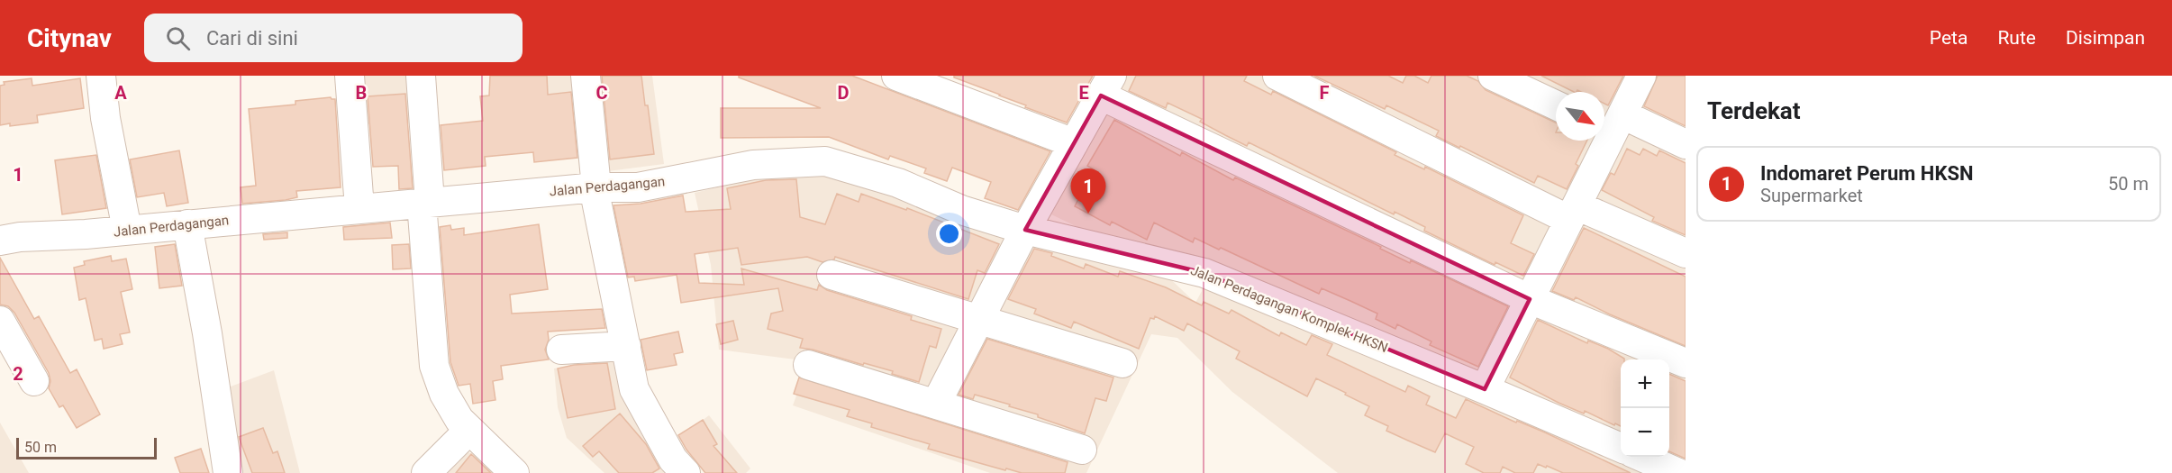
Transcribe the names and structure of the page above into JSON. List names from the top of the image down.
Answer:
{
  "streets": {
    "street": ["Jalan Perdagangan", "Jalan Perdagangan Komplek HKSN"]
  },
  "crossings": [
    ["Jalan Perdagangan", "Jalan Perdagangan Komplek HKSN"]
  ],
  "scale_bar": "50 m",
  "north": "bottom right",
  "page": {
    "header": "Citynav",
    "search": "Cari di sini",
    "nav": ["Peta", "Rute", "Disimpan"],
    "heading": "Terdekat",
    "list": [
      {
        "mark": "1",
        "name": "Indomaret Perum HKSN",
        "note": "Supermarket",
        "value": "50 m"
      }
    ],
    "pins": "1",
    "map_buttons": ["+", "−"],
    "scale": "50 m"
  },
  "grid": {
    "columns": [
      "A",
      "B",
      "C",
      "D",
      "E",
      "F"
    ],
    "rows": ["1", "2"]
  }
}
